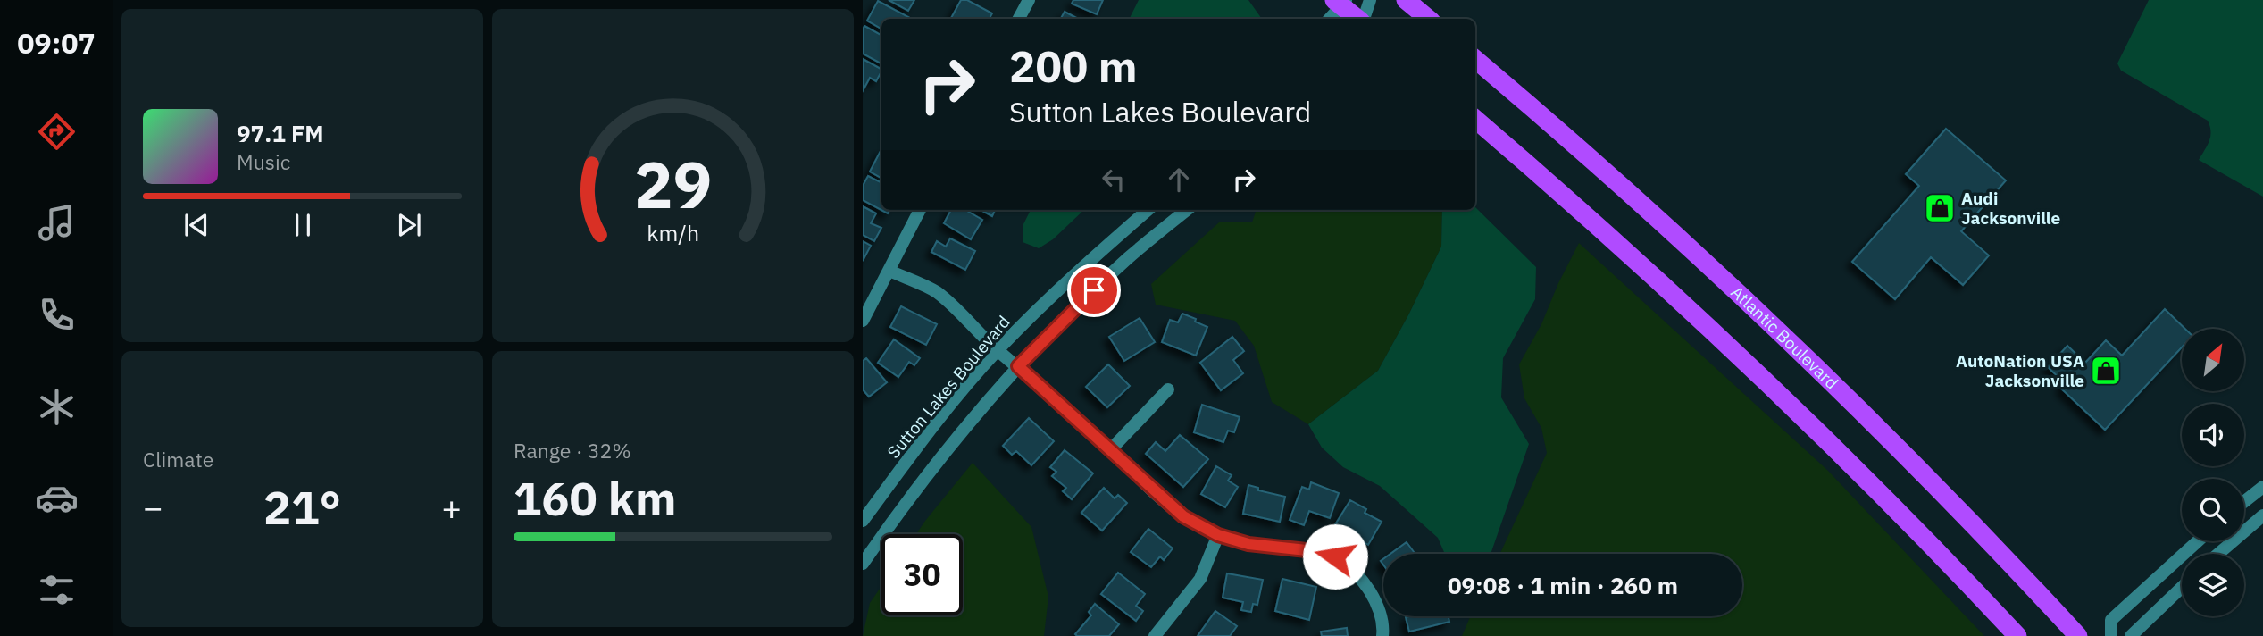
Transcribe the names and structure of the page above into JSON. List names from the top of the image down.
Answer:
{
  "streets": {
    "highway": ["Atlantic Boulevard"],
    "street": ["Sutton Lakes Boulevard"]
  },
  "places": {
    "shop": ["Audi Jacksonville", "AutoNation USA Jacksonville"]
  },
  "north": "top right",
  "page": {
    "tabs": "09:07",
    "turn": ["200 m", "Sutton Lakes Boulevard"],
    "song": ["97.1 FM", "Music"],
    "tile": [
      "Climate",
      ["Range · 32%", "160 km"]
    ],
    "heat": ["−", "21°", "+"],
    "limit": "30",
    "trip": "09:08 · 1 min · 260 m",
    "gauge": ["29", "km/h"]
  }
}
